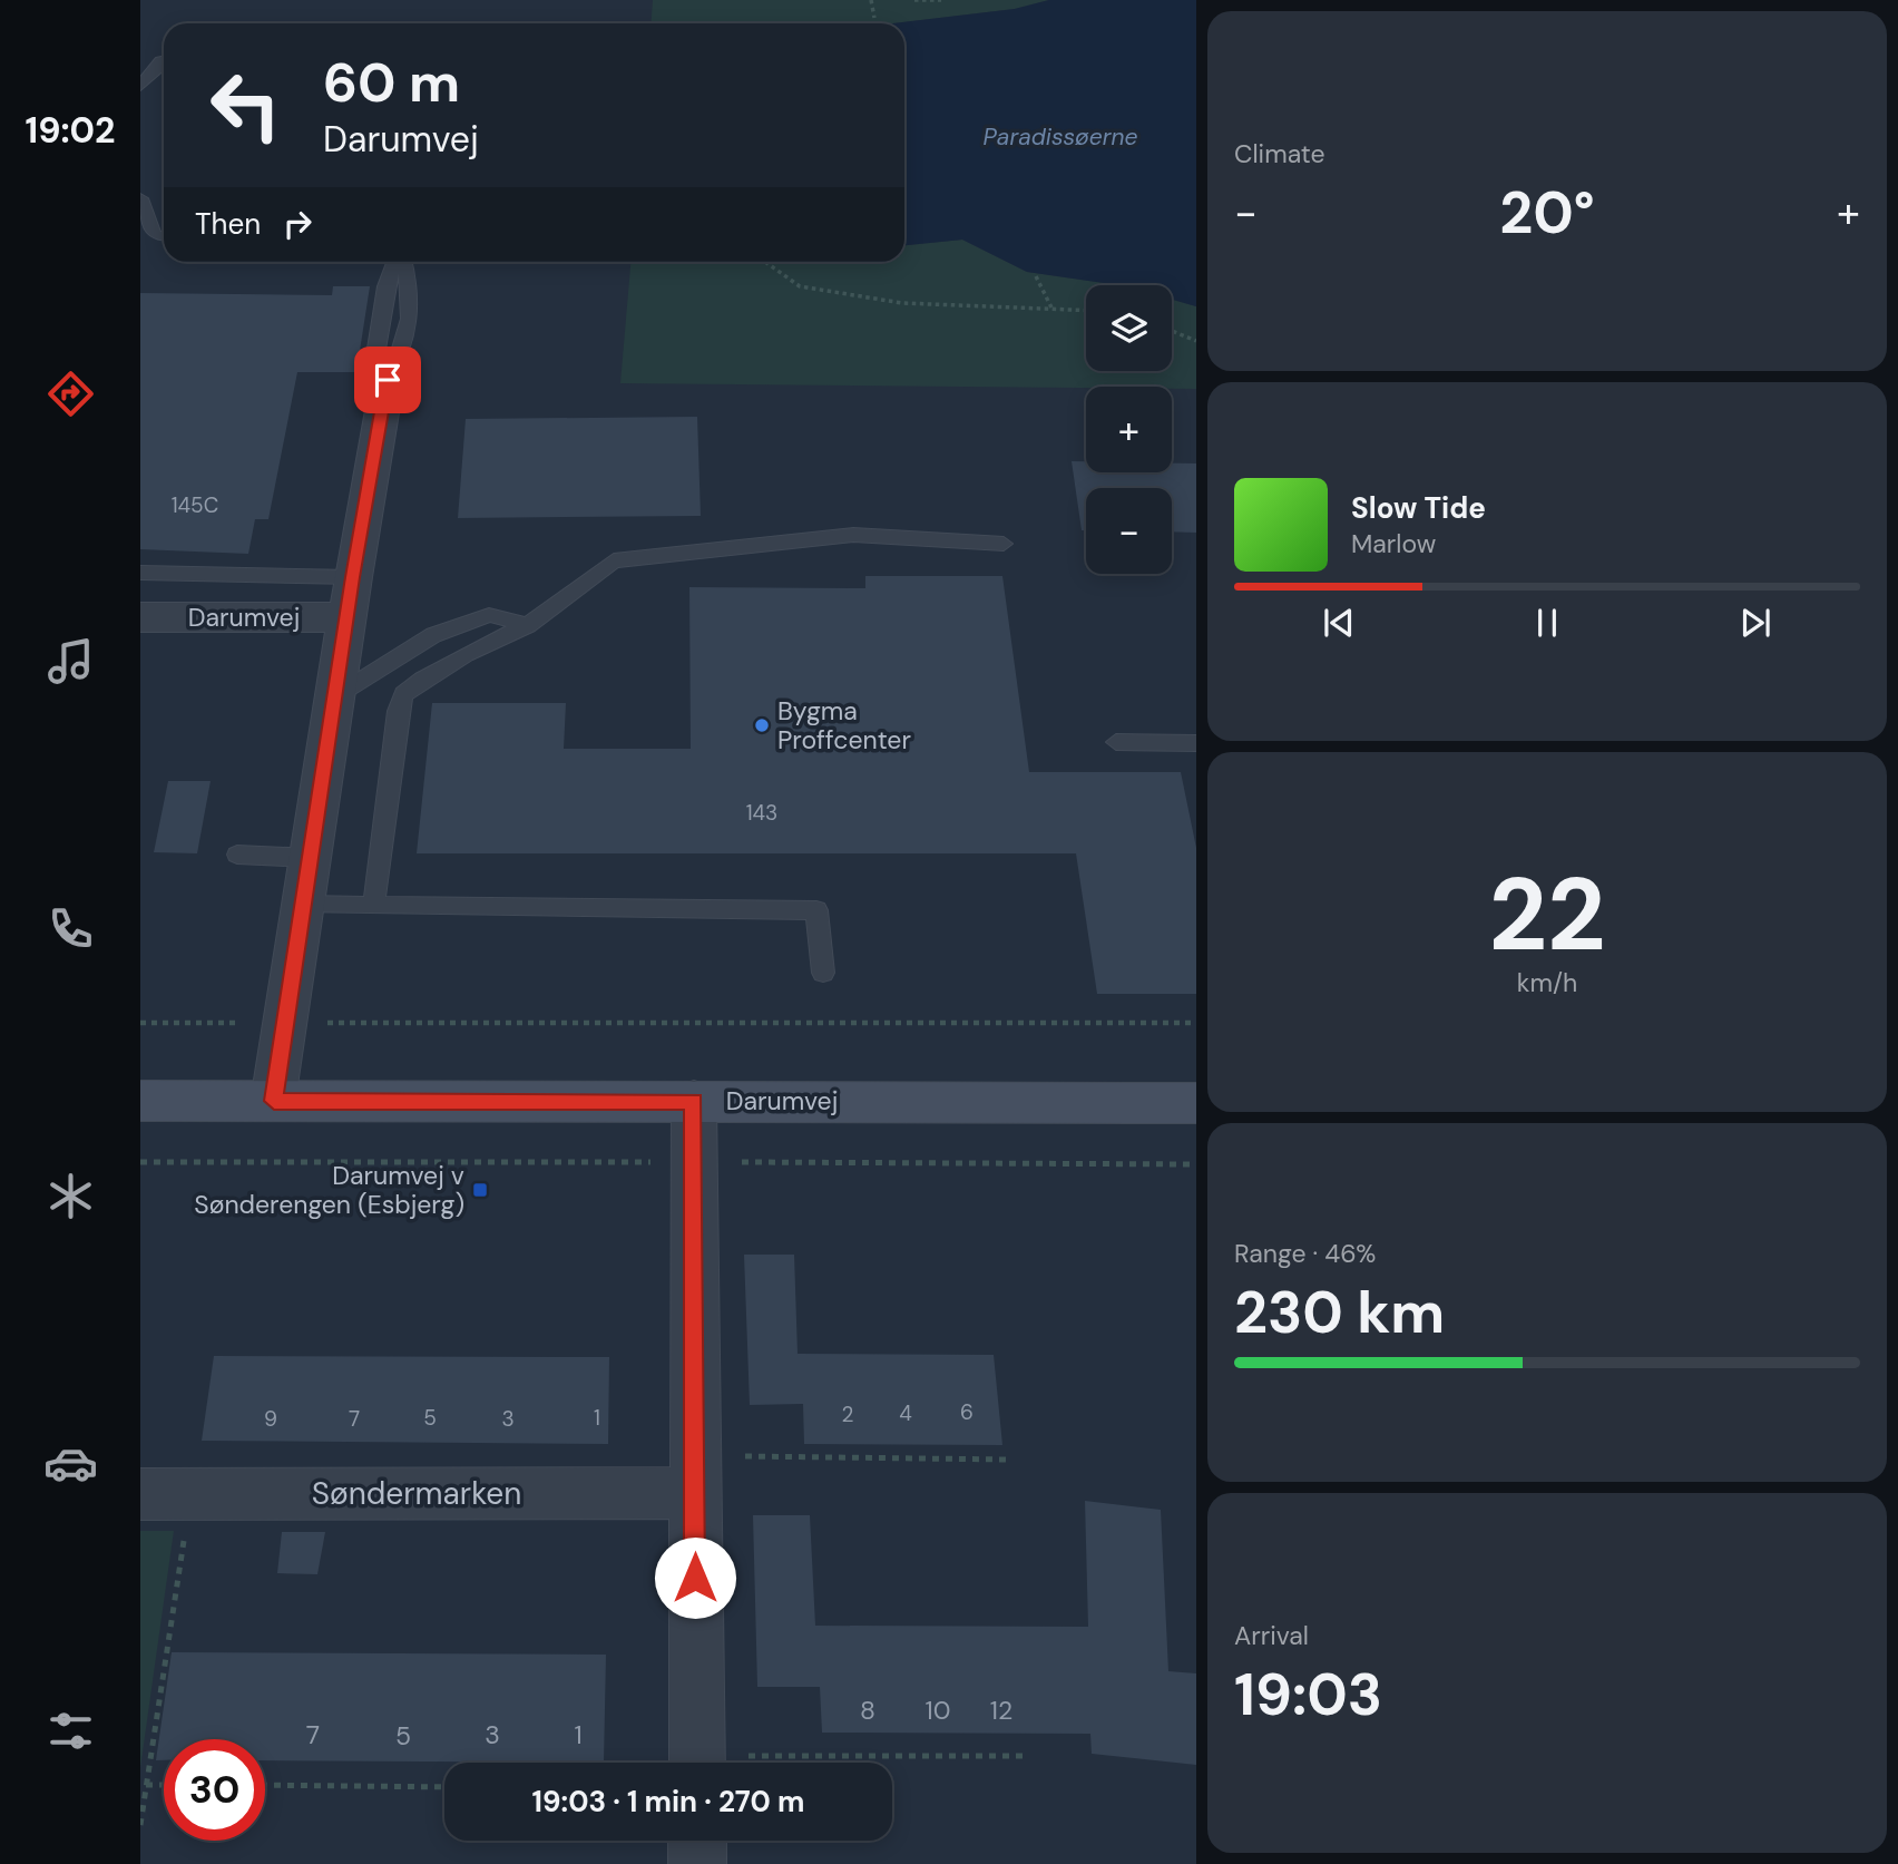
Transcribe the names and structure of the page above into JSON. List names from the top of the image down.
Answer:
{
  "streets": {
    "street": ["Darumvej", "Søndermarken"]
  },
  "water": ["Paradissøerne"],
  "places": {
    "other": ["Bygma Proffcenter"],
    "transit": ["Darumvej v Sønderengen (Esbjerg)"]
  },
  "house_numbers": [
    "145C",
    "143",
    "6",
    "4",
    "2",
    "5",
    "1",
    "9",
    "7",
    "3",
    "8",
    "10",
    "12",
    "7",
    "3",
    "1",
    "5"
  ],
  "page": {
    "tabs": "19:02",
    "tile": [
      "Climate",
      ["22", "km/h"],
      ["Range · 46%", "230 km"],
      ["Arrival", "19:03"]
    ],
    "turn": ["60 m", "Darumvej"],
    "heat": ["−", "20°", "+"],
    "then": "Then",
    "map_buttons": ["+", "−"],
    "song": ["Slow Tide", "Marlow"],
    "limit": "30",
    "trip": "19:03 · 1 min · 270 m"
  }
}
